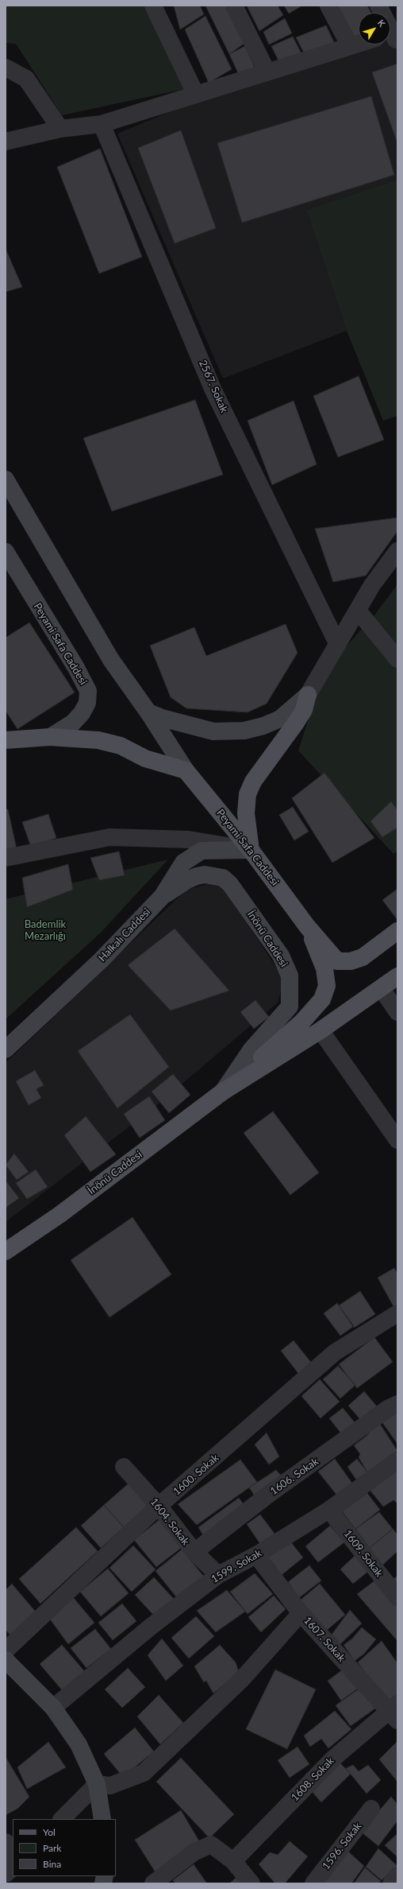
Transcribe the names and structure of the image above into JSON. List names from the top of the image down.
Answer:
{
  "streets": {
    "main road": ["Peyami Safa Caddesi", "Halkalı Caddesi", "İnönü Caddesi"],
    "street": [
      "2567. Sokak",
      "1600. Sokak",
      "1606. Sokak",
      "1604. Sokak",
      "1609. Sokak",
      "1599. Sokak",
      "1607. Sokak",
      "1608. Sokak",
      "1596. Sokak"
    ]
  },
  "crossings": [
    ["Peyami Safa Caddesi", "Halkalı Caddesi"],
    ["Halkalı Caddesi", "İnönü Caddesi"],
    ["1600. Sokak", "1604. Sokak"],
    ["1606. Sokak", "1604. Sokak"],
    ["1604. Sokak", "1599. Sokak"],
    ["1609. Sokak", "1599. Sokak"],
    ["1599. Sokak", "1607. Sokak"],
    ["1607. Sokak", "1608. Sokak"]
  ],
  "parks": ["Bademlik Mezarlığı"],
  "legend": ["Yol", "Park", "Bina"],
  "north": "top right"
}
